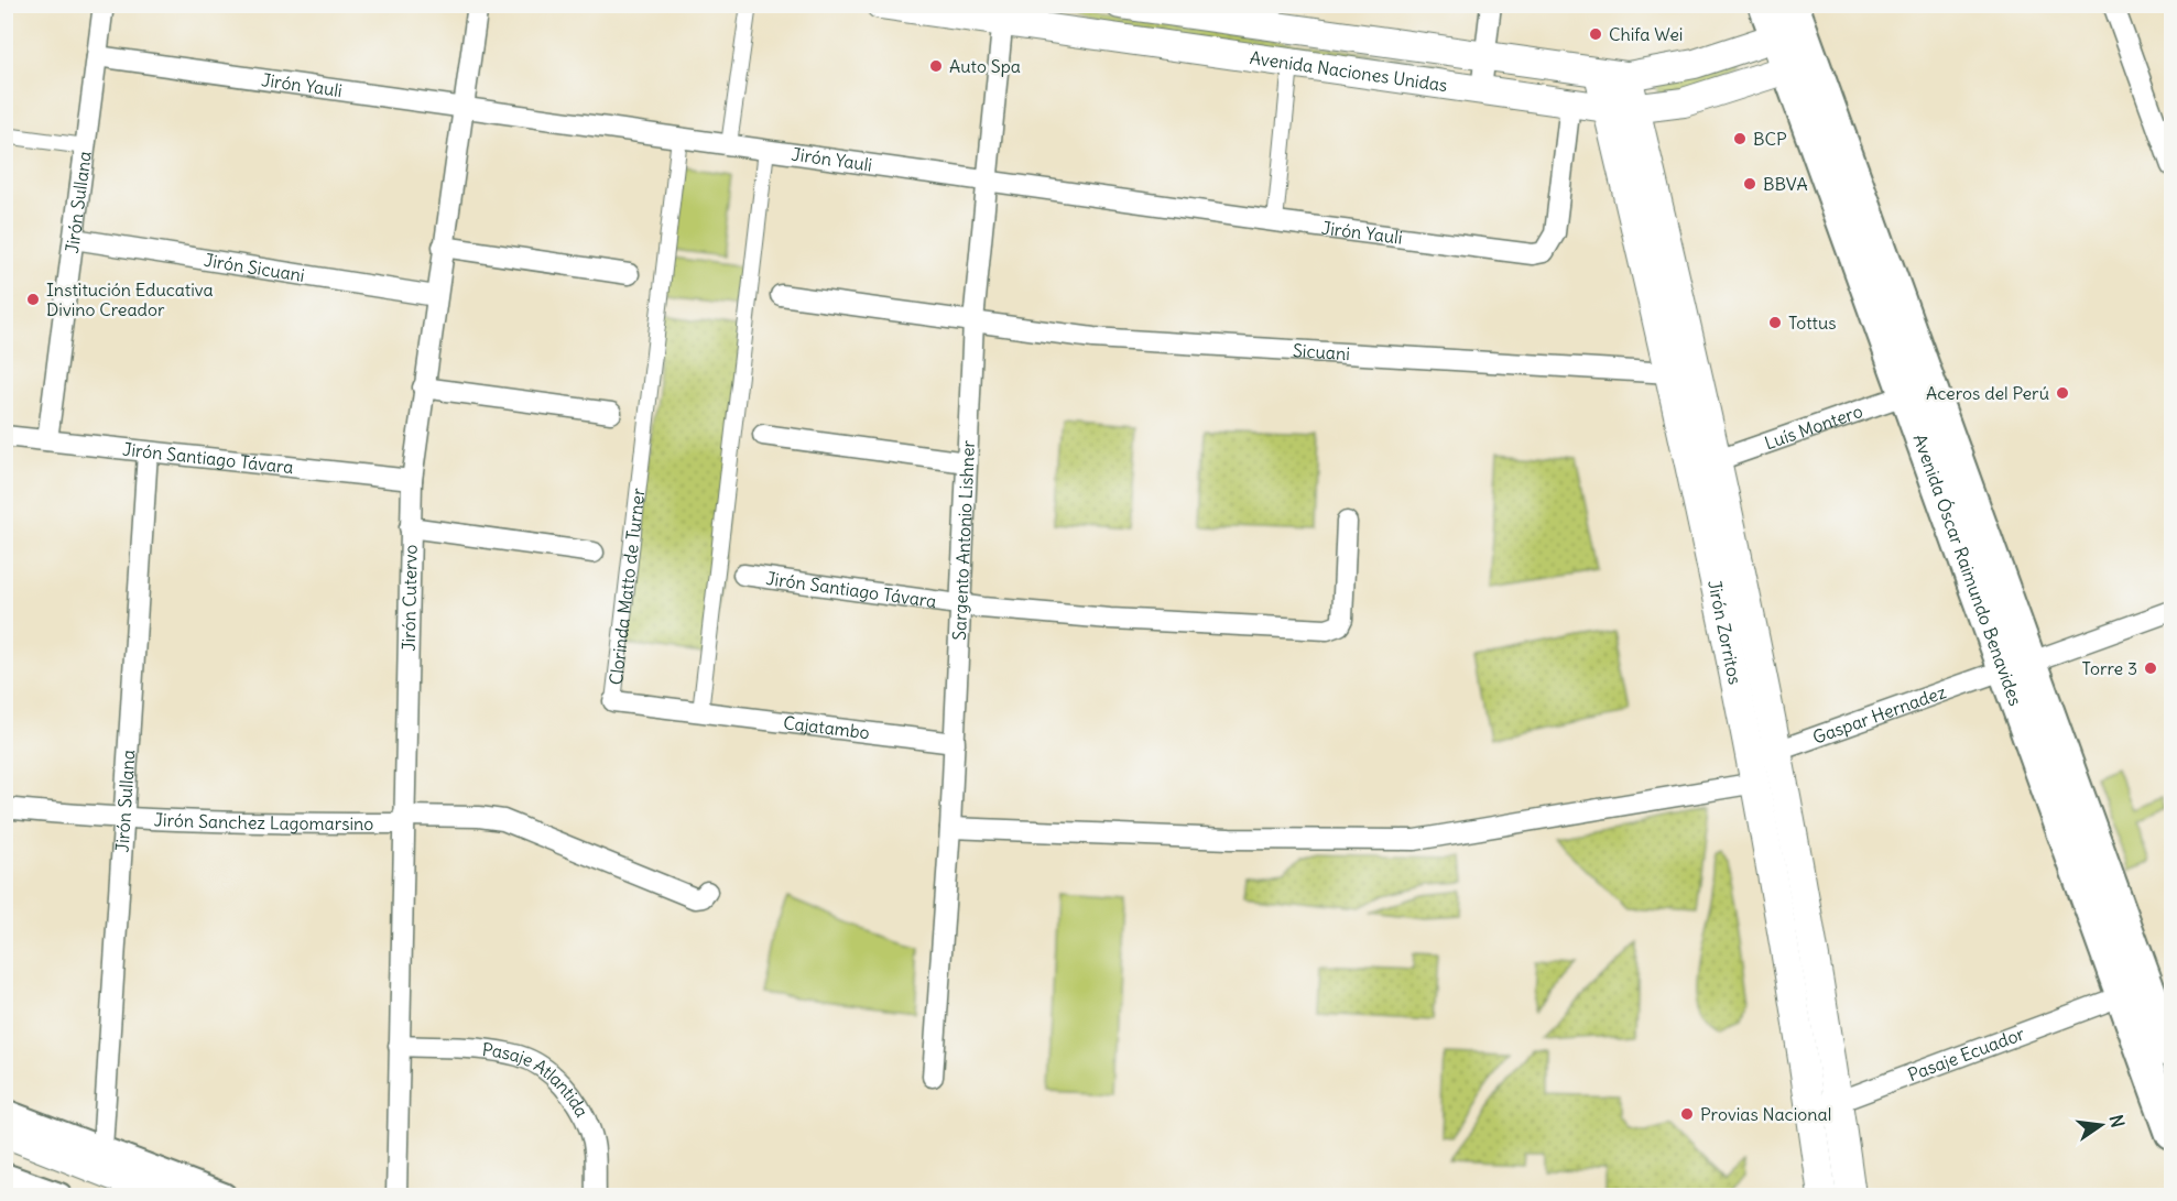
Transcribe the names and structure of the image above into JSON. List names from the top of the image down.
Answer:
{
  "streets": {
    "main road": ["Avenida Naciones Unidas", "Avenida Óscar Raimundo Benavides", "Jirón Zorritos"],
    "street": [
      "Jirón Yauli",
      "Jirón Sullana",
      "Jirón Sicuani",
      "Sicuani",
      "Luís Montero",
      "Jirón Santiago Távara",
      "Sargento Antonio Lishner",
      "Clorinda Matto de Turner",
      "Jirón Cutervo",
      "Gaspar Hernadez",
      "Cajatambo",
      "Jirón Sanchez Lagomarsino",
      "Pasaje Ecuador",
      "Pasaje Atlantida"
    ]
  },
  "crossings": [
    ["Avenida Naciones Unidas", "Jirón Yauli"],
    ["Avenida Naciones Unidas", "Sargento Antonio Lishner"],
    ["Avenida Naciones Unidas", "Avenida Óscar Raimundo Benavides"],
    ["Avenida Naciones Unidas", "Jirón Zorritos"],
    ["Jirón Yauli", "Jirón Sullana"],
    ["Jirón Yauli", "Sargento Antonio Lishner"],
    ["Jirón Yauli", "Clorinda Matto de Turner"],
    ["Jirón Yauli", "Jirón Cutervo"],
    ["Jirón Sullana", "Jirón Sicuani"],
    ["Jirón Sullana", "Jirón Santiago Távara"],
    ["Jirón Sullana", "Jirón Sanchez Lagomarsino"],
    ["Jirón Sicuani", "Jirón Cutervo"],
    ["Sicuani", "Sargento Antonio Lishner"],
    ["Sicuani", "Jirón Zorritos"],
    ["Luís Montero", "Avenida Óscar Raimundo Benavides"],
    ["Luís Montero", "Jirón Zorritos"],
    ["Jirón Santiago Távara", "Sargento Antonio Lishner"],
    ["Jirón Santiago Távara", "Jirón Cutervo"],
    ["Sargento Antonio Lishner", "Gaspar Hernadez"],
    ["Sargento Antonio Lishner", "Cajatambo"],
    ["Avenida Óscar Raimundo Benavides", "Gaspar Hernadez"],
    ["Avenida Óscar Raimundo Benavides", "Pasaje Ecuador"],
    ["Clorinda Matto de Turner", "Cajatambo"],
    ["Jirón Cutervo", "Jirón Sanchez Lagomarsino"],
    ["Jirón Cutervo", "Pasaje Atlantida"],
    ["Jirón Zorritos", "Gaspar Hernadez"],
    ["Jirón Zorritos", "Pasaje Ecuador"]
  ],
  "places": [
    "Chifa Wei",
    "Auto Spa",
    "BCP",
    "BBVA",
    "Institución Educativa Divino Creador",
    "Tottus",
    "Aceros del Perú",
    "Torre 3",
    "Provias Nacional"
  ],
  "north": "right"
}
